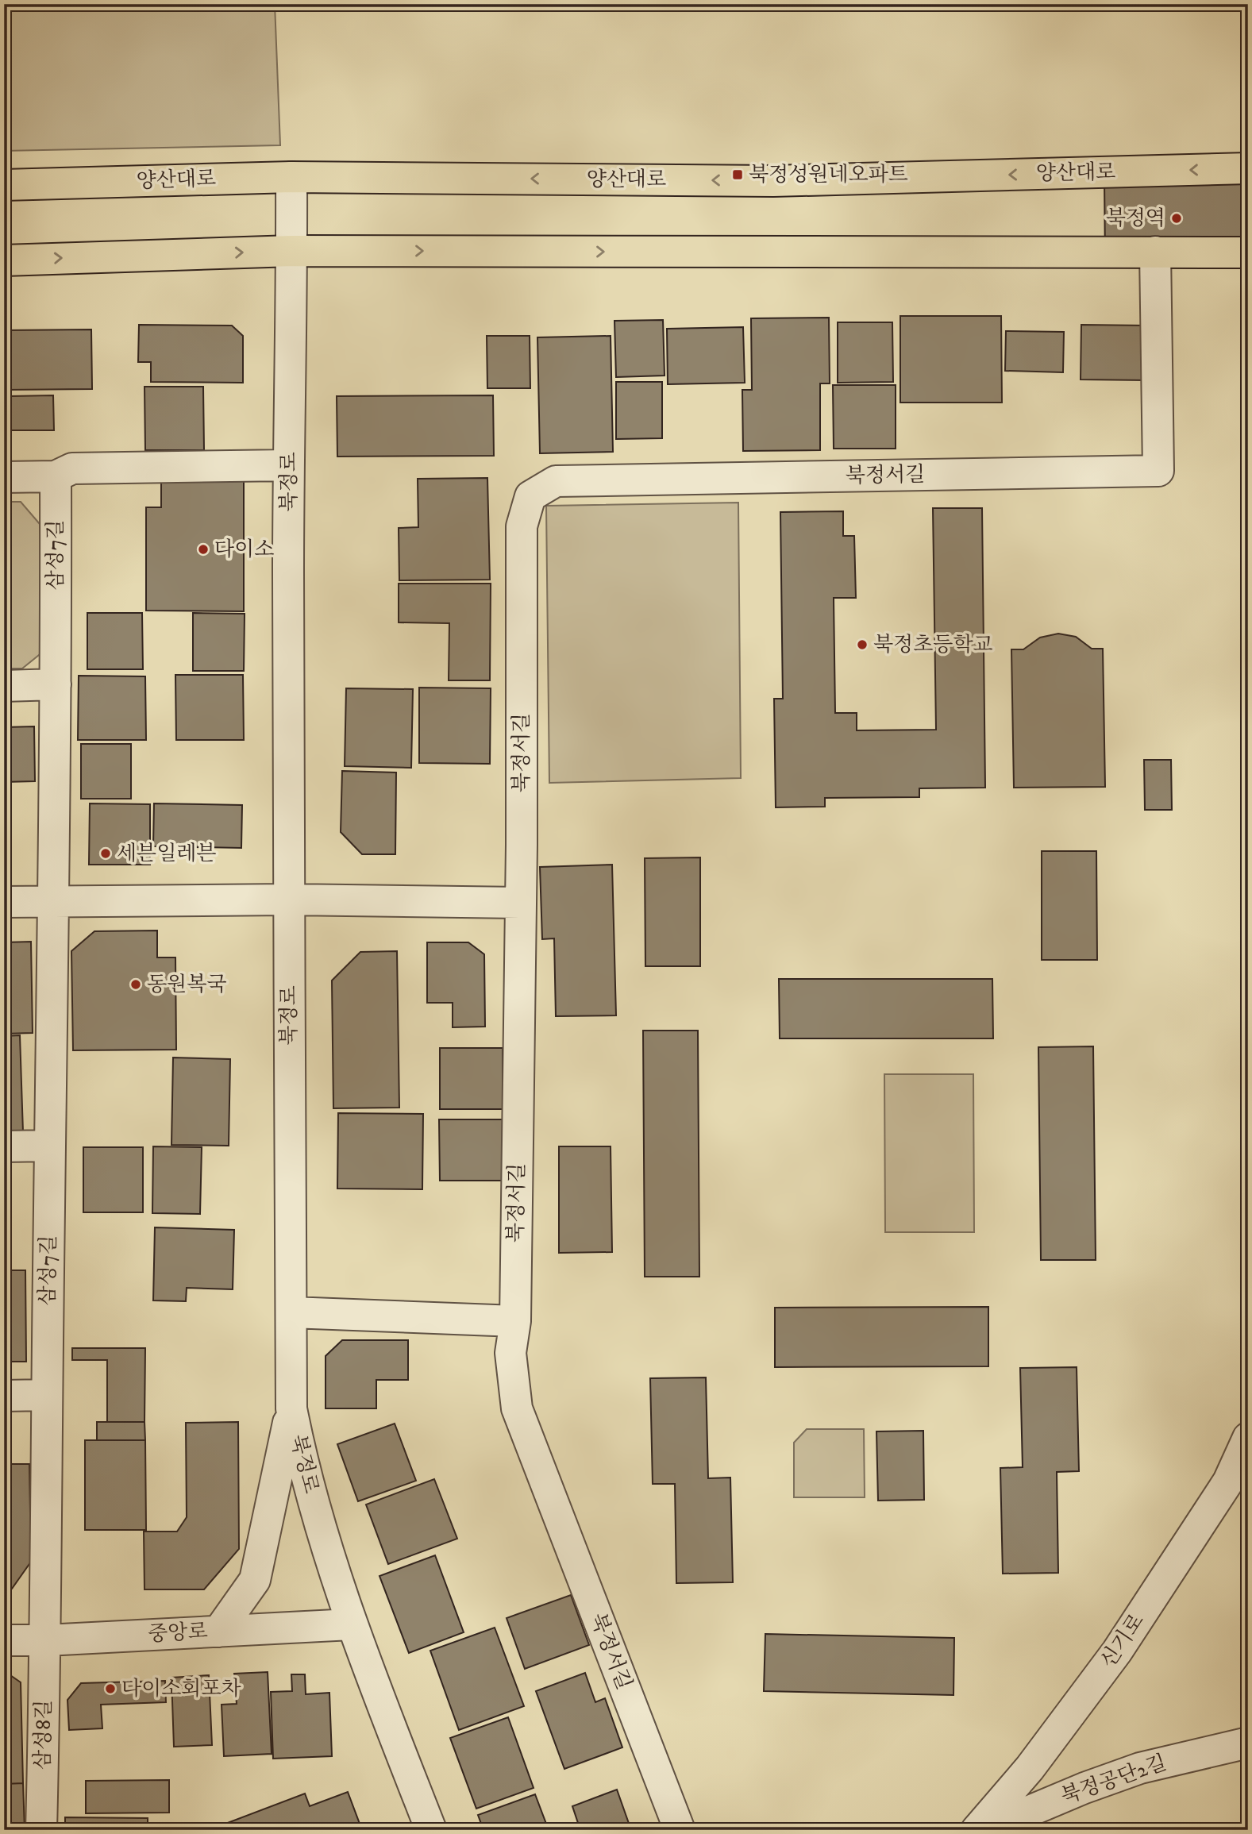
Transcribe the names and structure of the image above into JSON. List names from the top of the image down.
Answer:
{
  "streets": {
    "main road": ["양산대로"],
    "street": [
      "북정서길",
      "북정로",
      "삼성7길",
      "중앙로",
      "신기로",
      "삼성8길",
      "북정공단2길"
    ]
  },
  "crossings": [
    ["양산대로", "북정로"],
    ["북정로", "중앙로"],
    ["삼성7길", "중앙로"],
    ["삼성7길", "삼성8길"],
    ["중앙로", "삼성8길"]
  ],
  "places": {
    "transit": ["북정성원네오파트"],
    "other": [
      "북정역",
      "다이소",
      "북정초등학교",
      "세븐일레븐",
      "동원복국",
      "다이소회포차"
    ]
  }
}
